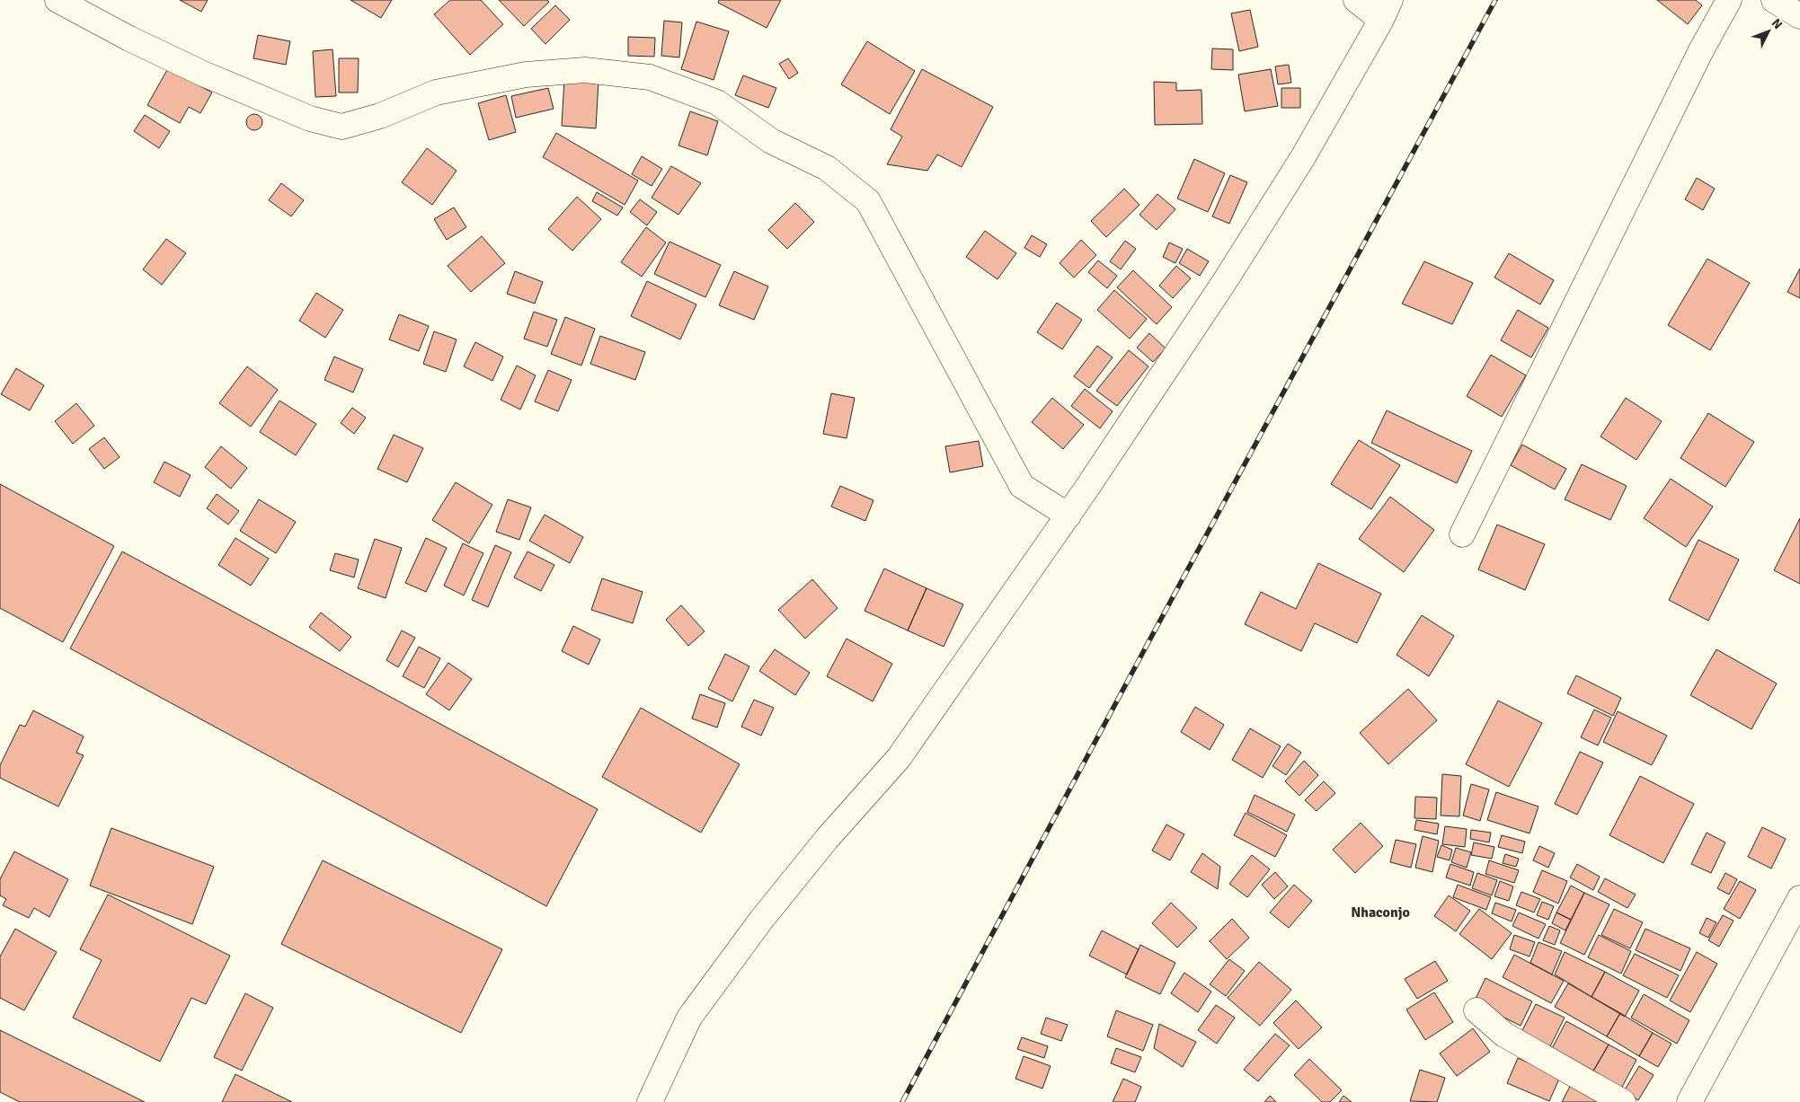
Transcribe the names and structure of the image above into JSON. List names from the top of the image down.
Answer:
{
  "districts": ["Nhaconjo"],
  "north": "top right"
}
